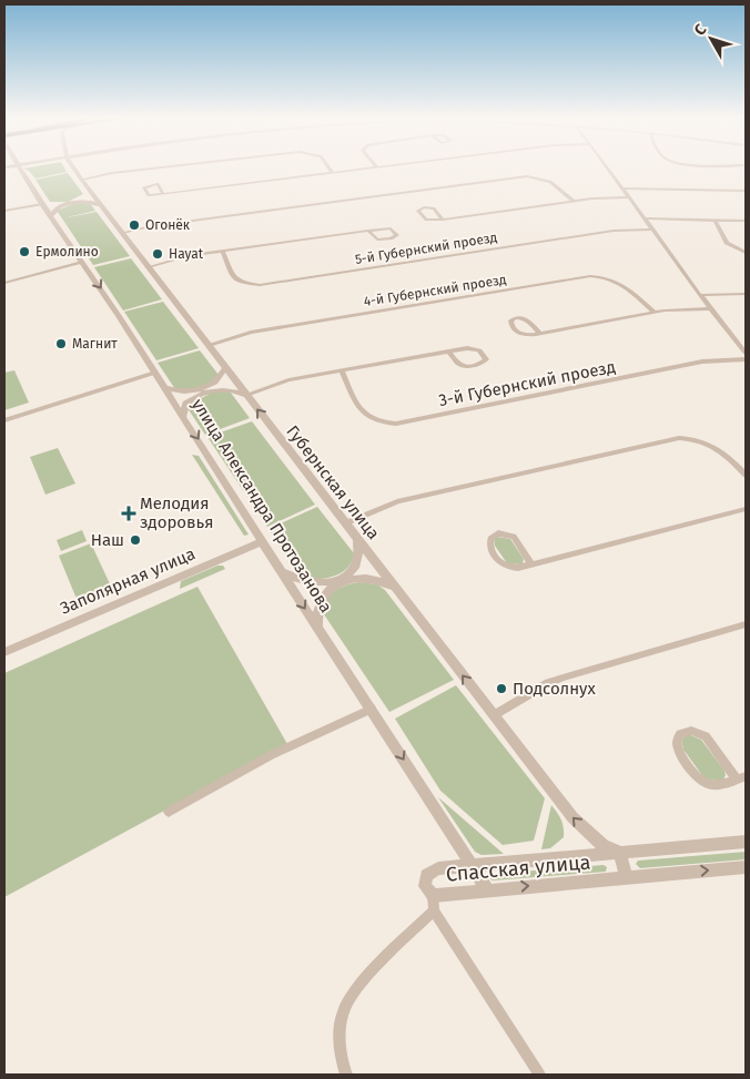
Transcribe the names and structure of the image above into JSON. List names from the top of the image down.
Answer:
{
  "streets": {
    "street": [
      "5-й Губернский проезд",
      "4-й Губернский проезд",
      "3-й Губернский проезд",
      "Губернская улица",
      "улица Александра Протозанова",
      "Заполярная улица",
      "Спасская улица"
    ]
  },
  "crossings": [
    ["5-й Губернский проезд", "Губернская улица"],
    ["4-й Губернский проезд", "Губернская улица"],
    ["3-й Губернский проезд", "Губернская улица"],
    ["Губернская улица", "Спасская улица"],
    ["улица Александра Протозанова", "Заполярная улица"],
    ["улица Александра Протозанова", "Спасская улица"]
  ],
  "one_way": ["Губернская улица", "улица Александра Протозанова"],
  "places": {
    "other": [
      "Огонёк",
      "Ермолино",
      "Hayat",
      "Магнит",
      "Наш",
      "Подсолнух"
    ],
    "health": ["Мелодия здоровья"]
  },
  "north": "top left"
}
